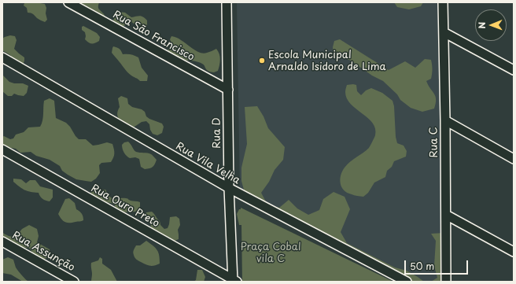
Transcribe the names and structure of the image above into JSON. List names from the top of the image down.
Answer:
{
  "streets": {
    "street": [
      "Rua São Francisco",
      "Rua D",
      "Rua C",
      "Rua Vila Velha",
      "Rua Ouro Preto",
      "Rua Assunção"
    ]
  },
  "crossings": [
    ["Rua São Francisco", "Rua D"],
    ["Rua D", "Rua Vila Velha"],
    ["Rua D", "Rua Ouro Preto"]
  ],
  "parks": ["Praça Cobal vila C"],
  "places": ["Escola Municipal Arnaldo Isidoro de Lima"],
  "scale_bar": "50 m",
  "north": "left"
}
